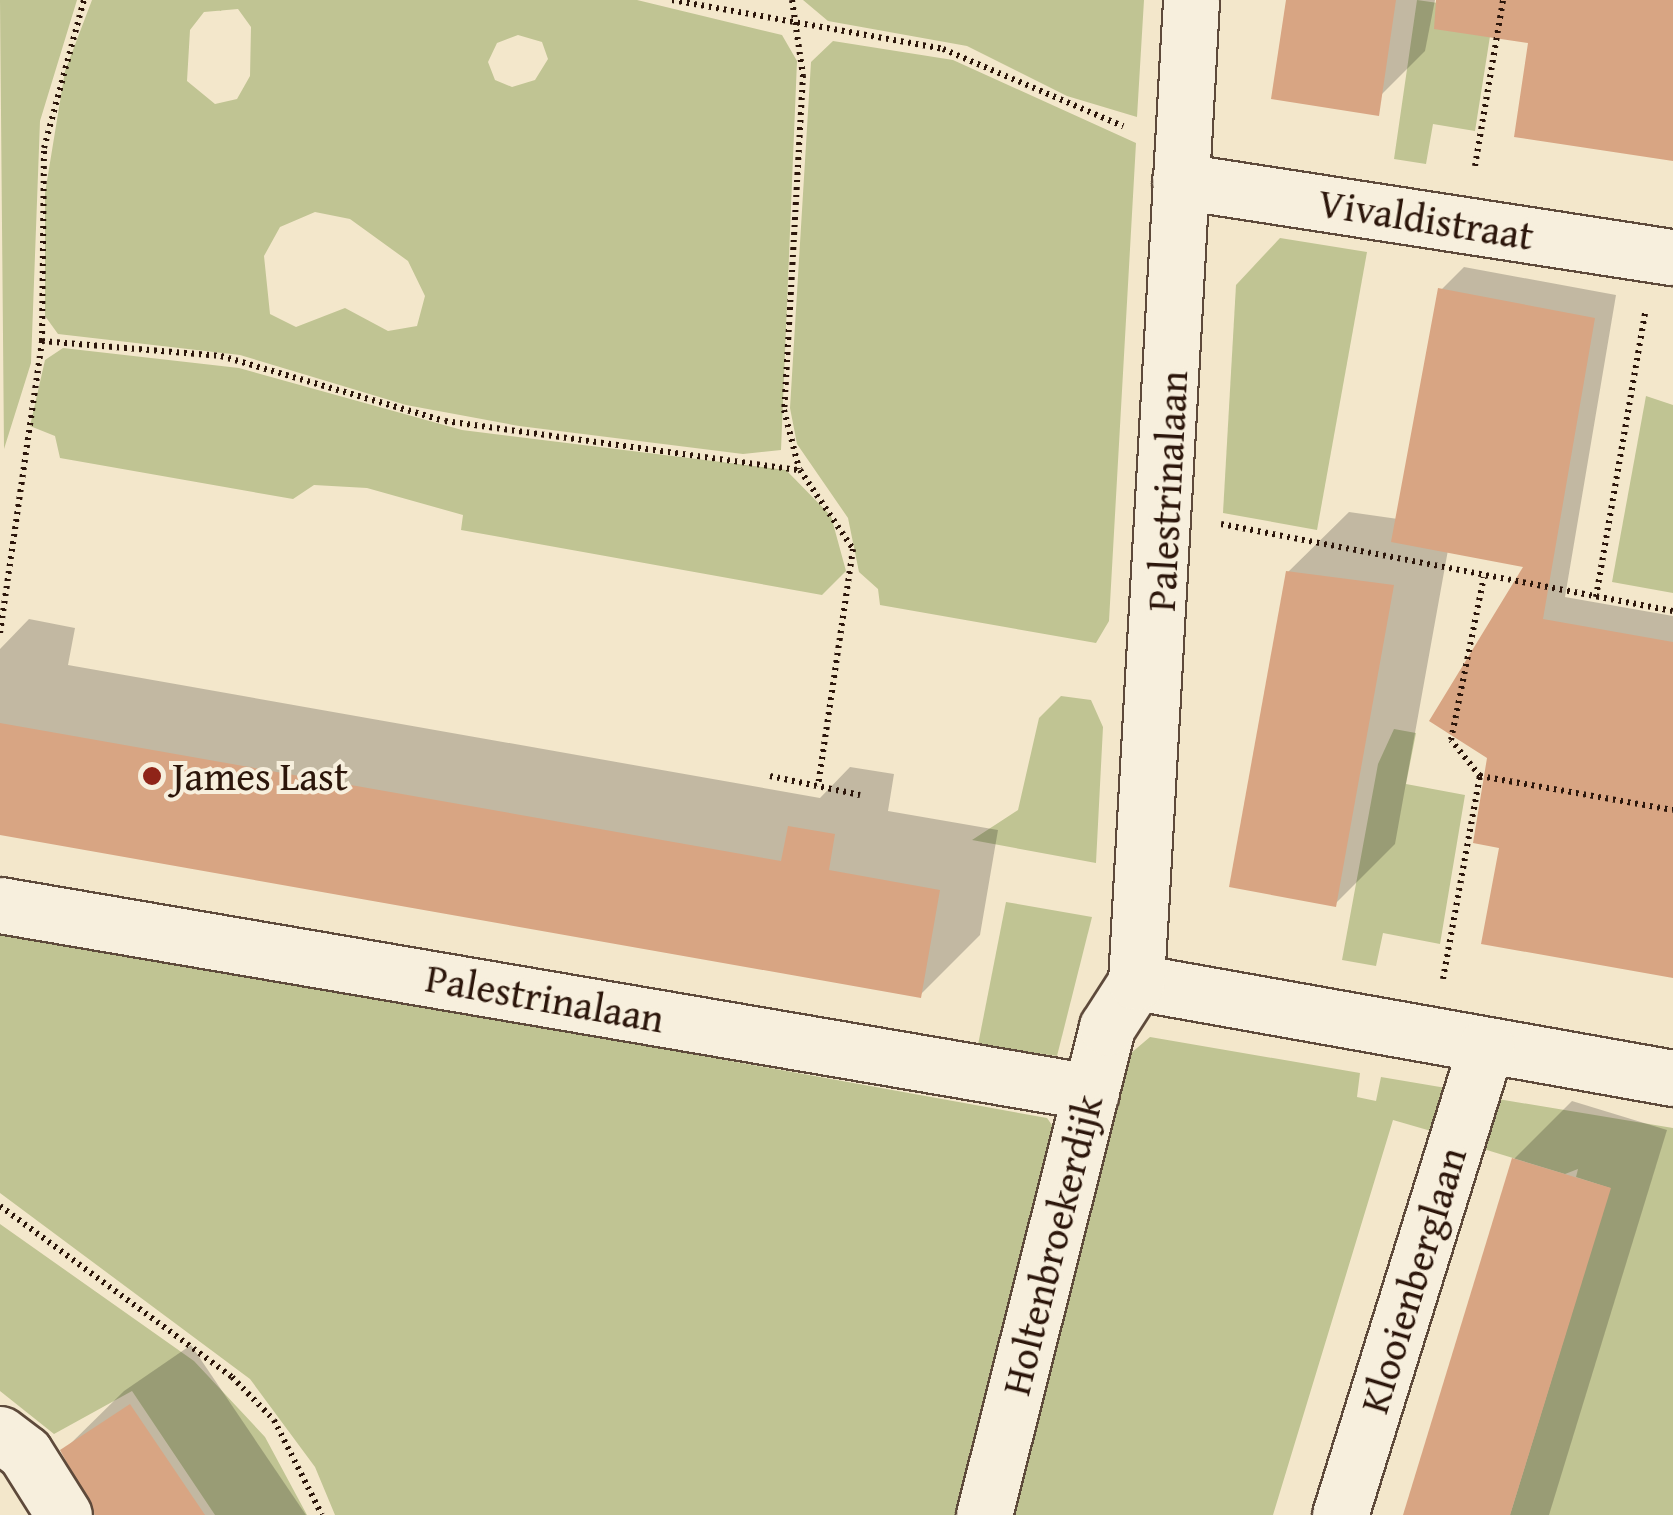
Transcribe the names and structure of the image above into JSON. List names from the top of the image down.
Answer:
{
  "streets": {
    "street": [
      "Vivaldistraat",
      "Palestrinalaan",
      "Holtenbroekerdijk",
      "Klooienberglaan"
    ]
  },
  "crossings": [
    ["Vivaldistraat", "Palestrinalaan"],
    ["Palestrinalaan", "Holtenbroekerdijk"]
  ],
  "places": ["James Last"]
}
